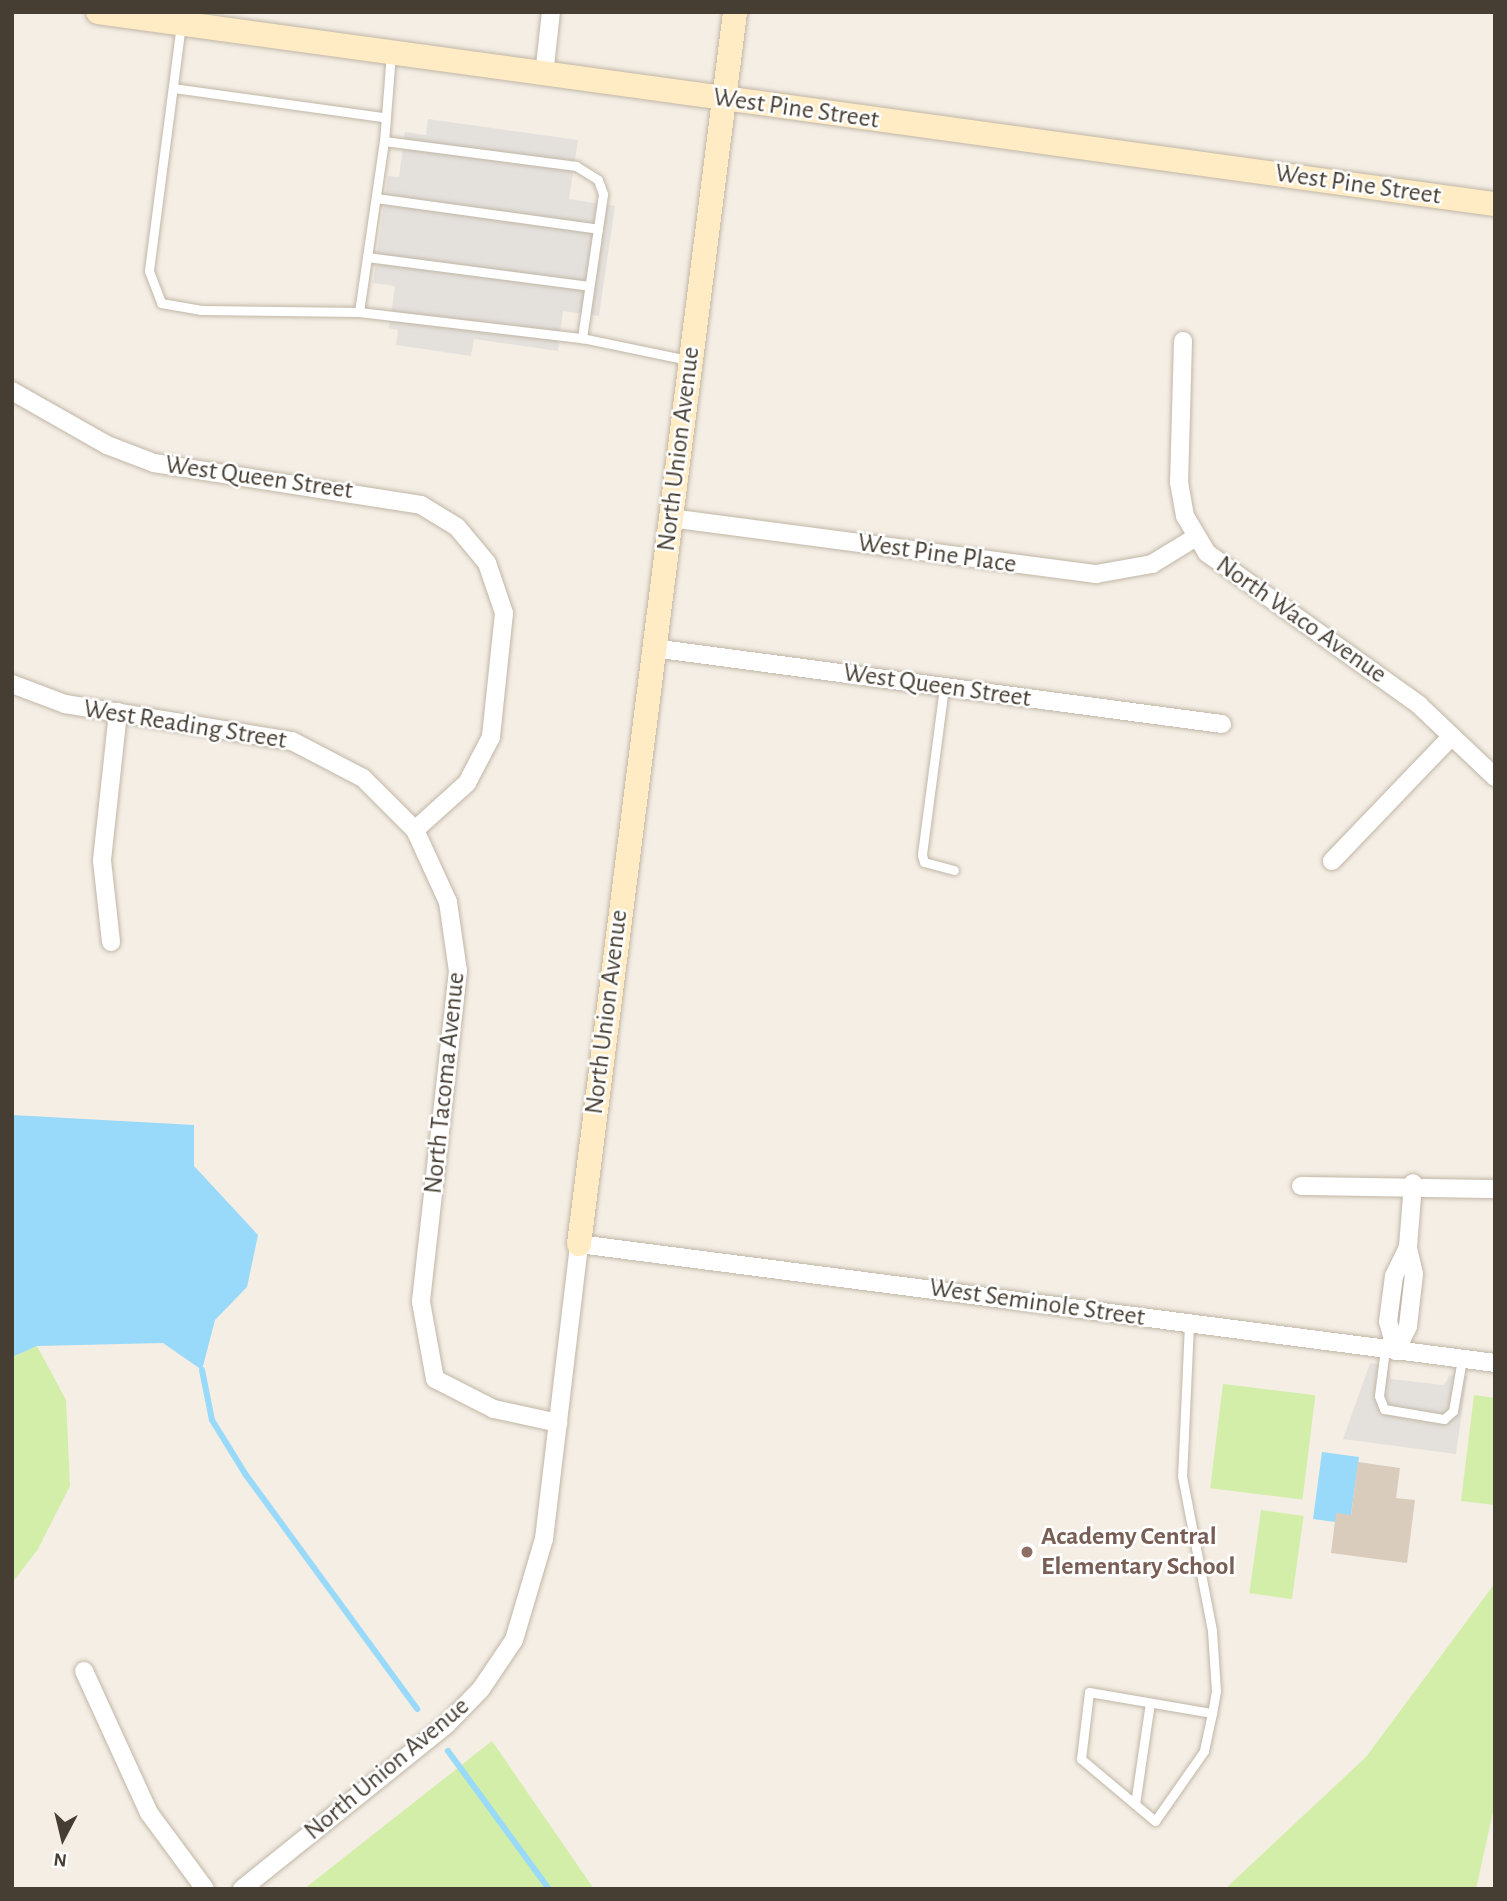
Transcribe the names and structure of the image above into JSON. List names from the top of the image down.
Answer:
{
  "streets": {
    "street": [
      "West Pine Street",
      "North Union Avenue",
      "West Queen Street",
      "West Pine Place",
      "North Waco Avenue",
      "West Reading Street",
      "North Tacoma Avenue",
      "West Seminole Street"
    ]
  },
  "crossings": [
    ["West Pine Street", "North Union Avenue"],
    ["North Union Avenue", "West Queen Street"],
    ["North Union Avenue", "West Pine Place"],
    ["North Union Avenue", "North Tacoma Avenue"],
    ["North Union Avenue", "West Seminole Street"],
    ["West Queen Street", "West Reading Street"],
    ["West Queen Street", "North Tacoma Avenue"],
    ["West Pine Place", "North Waco Avenue"],
    ["West Reading Street", "North Tacoma Avenue"]
  ],
  "places": ["Academy Central Elementary School"],
  "north": "bottom"
}
